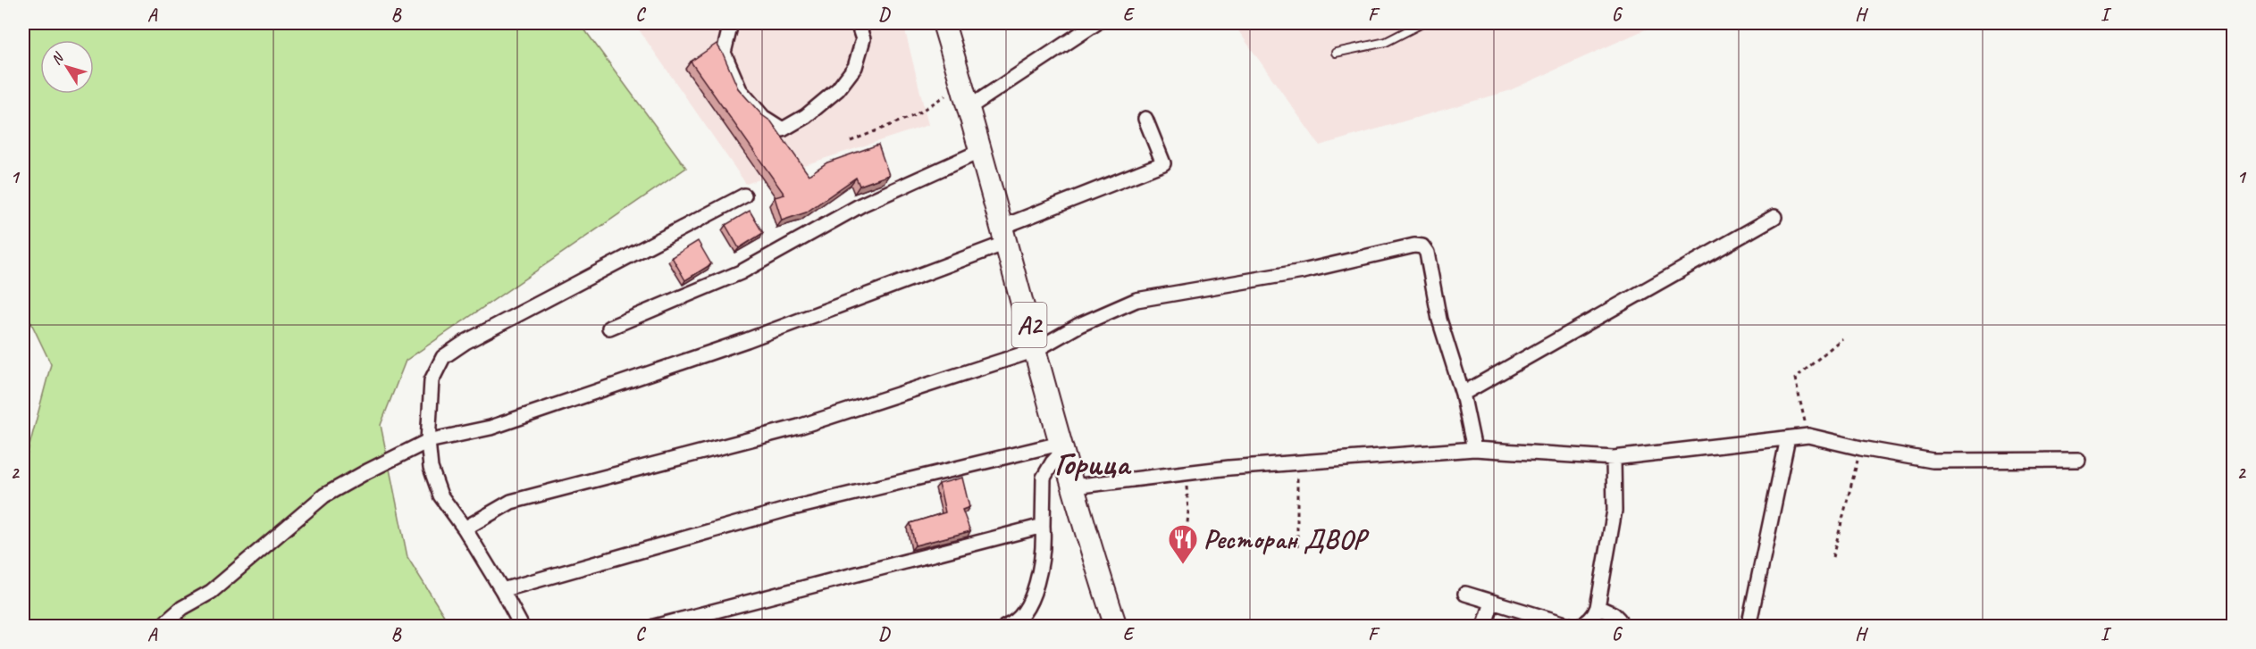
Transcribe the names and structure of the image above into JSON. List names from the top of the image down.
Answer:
{
  "streets": {
    "main road": ["A2"]
  },
  "districts": ["Горица"],
  "places": {
    "restaurant": ["Ресторан ДВОР"]
  },
  "north": "top left",
  "grid": {
    "columns": [
      "A",
      "B",
      "C",
      "D",
      "E",
      "F",
      "G",
      "H",
      "I"
    ],
    "rows": ["1", "2"]
  }
}
